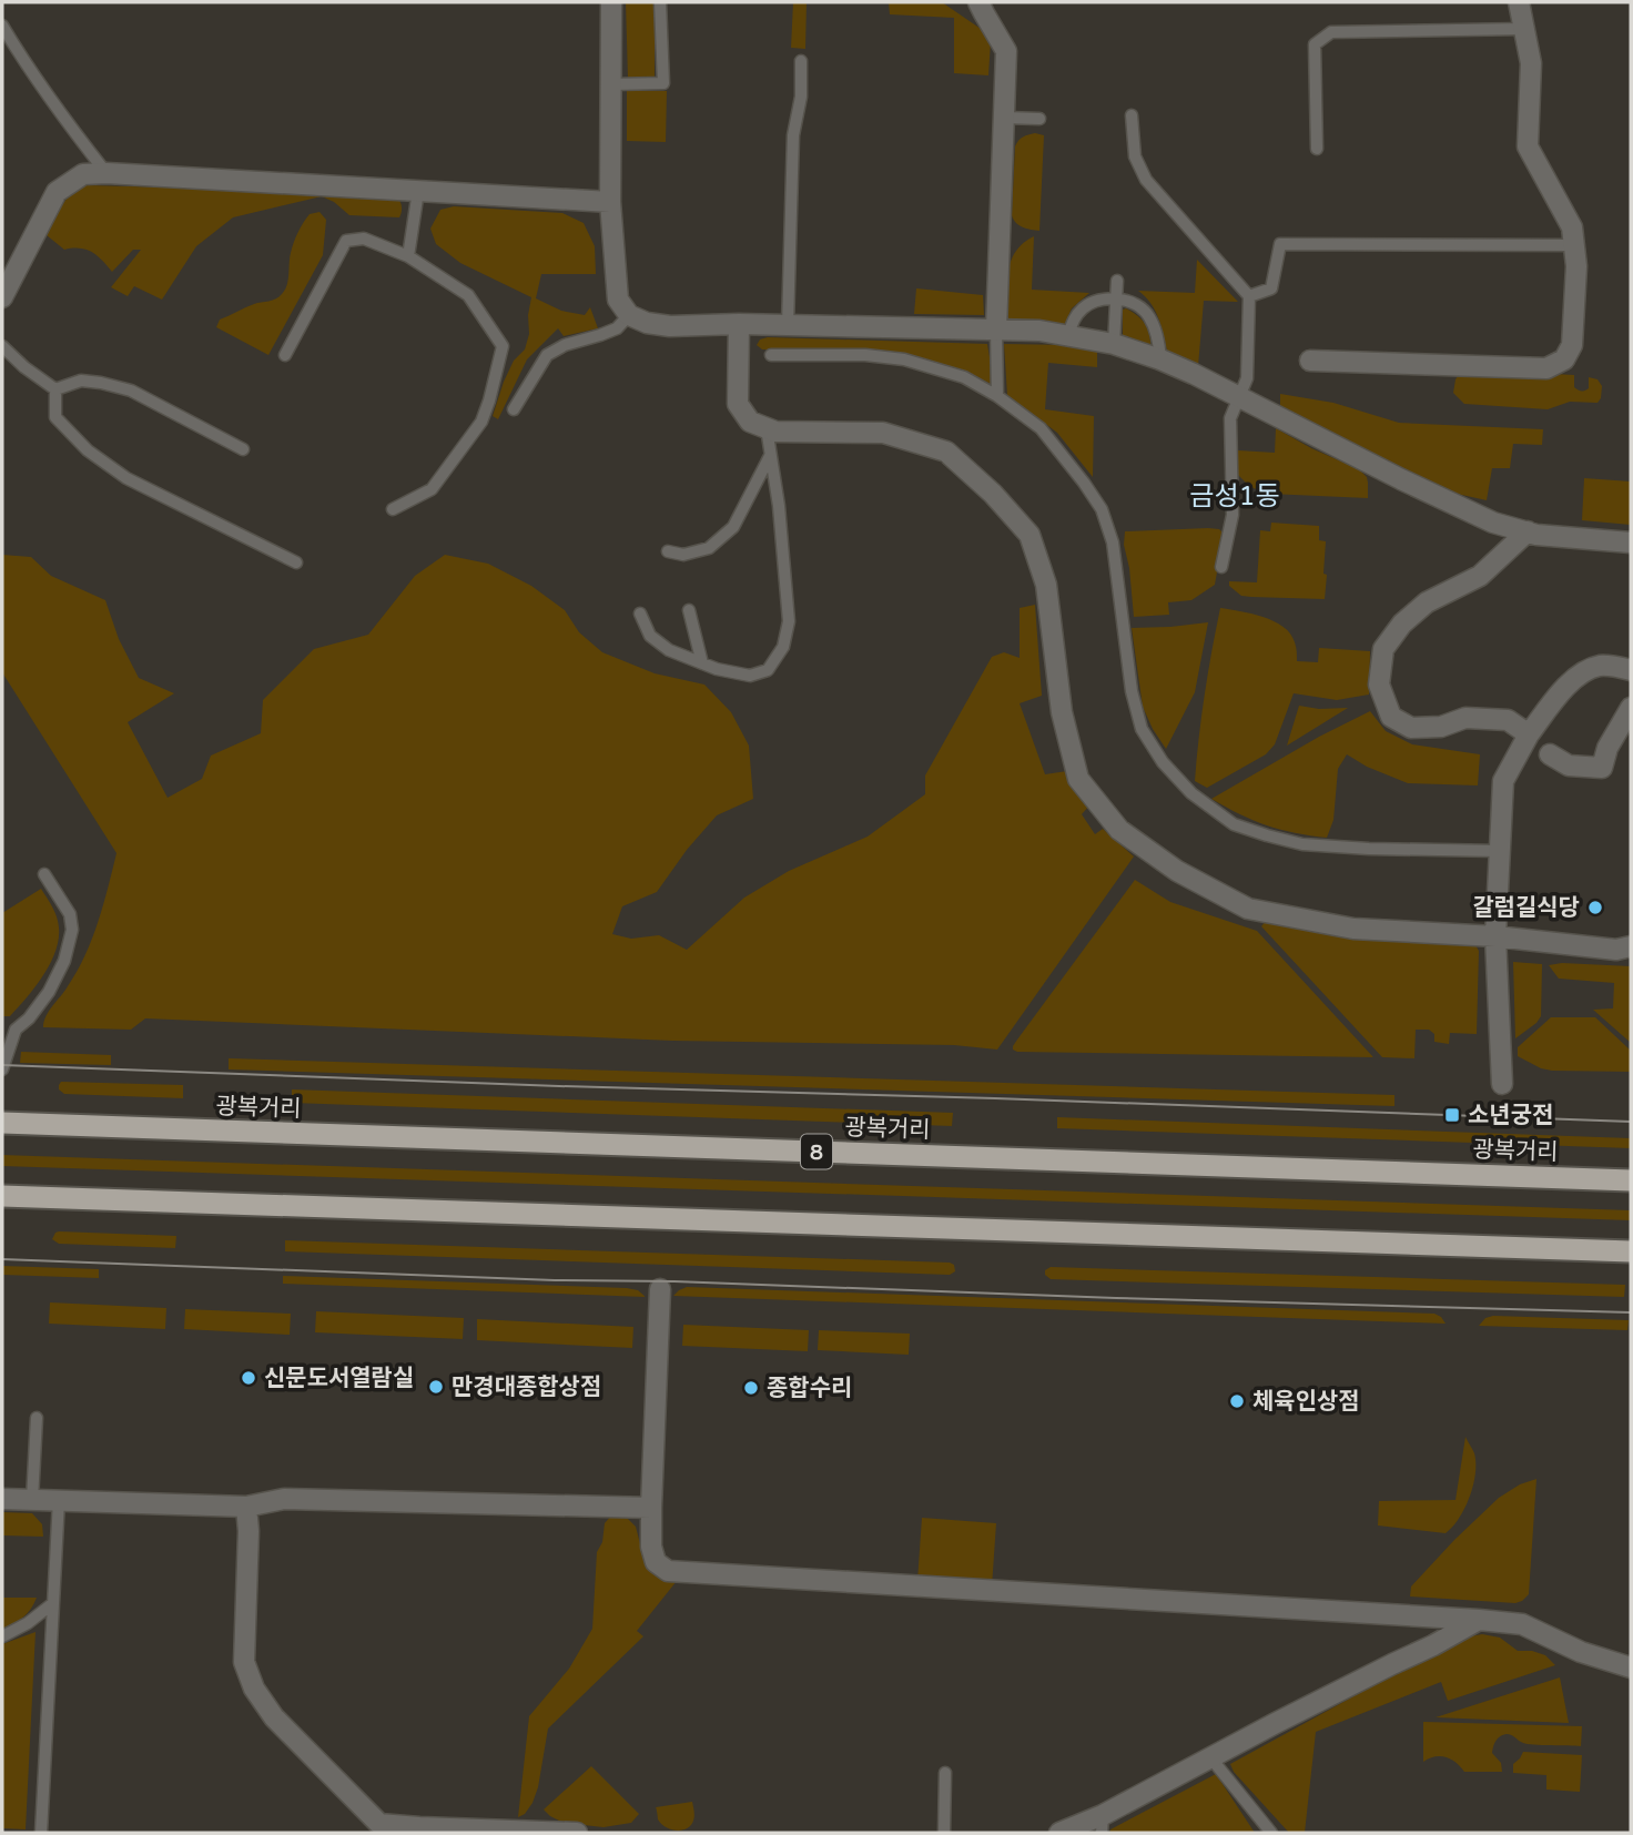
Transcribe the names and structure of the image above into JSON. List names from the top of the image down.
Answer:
{
  "streets": {
    "highway": ["광복거리", "8"]
  },
  "districts": ["금성1동"],
  "places": {
    "other": [
      "갈럼길식당",
      "신문도서열람실",
      "만경대종합상점",
      "종합수리",
      "체육인상점"
    ],
    "transit": ["소년궁전"]
  }
}
